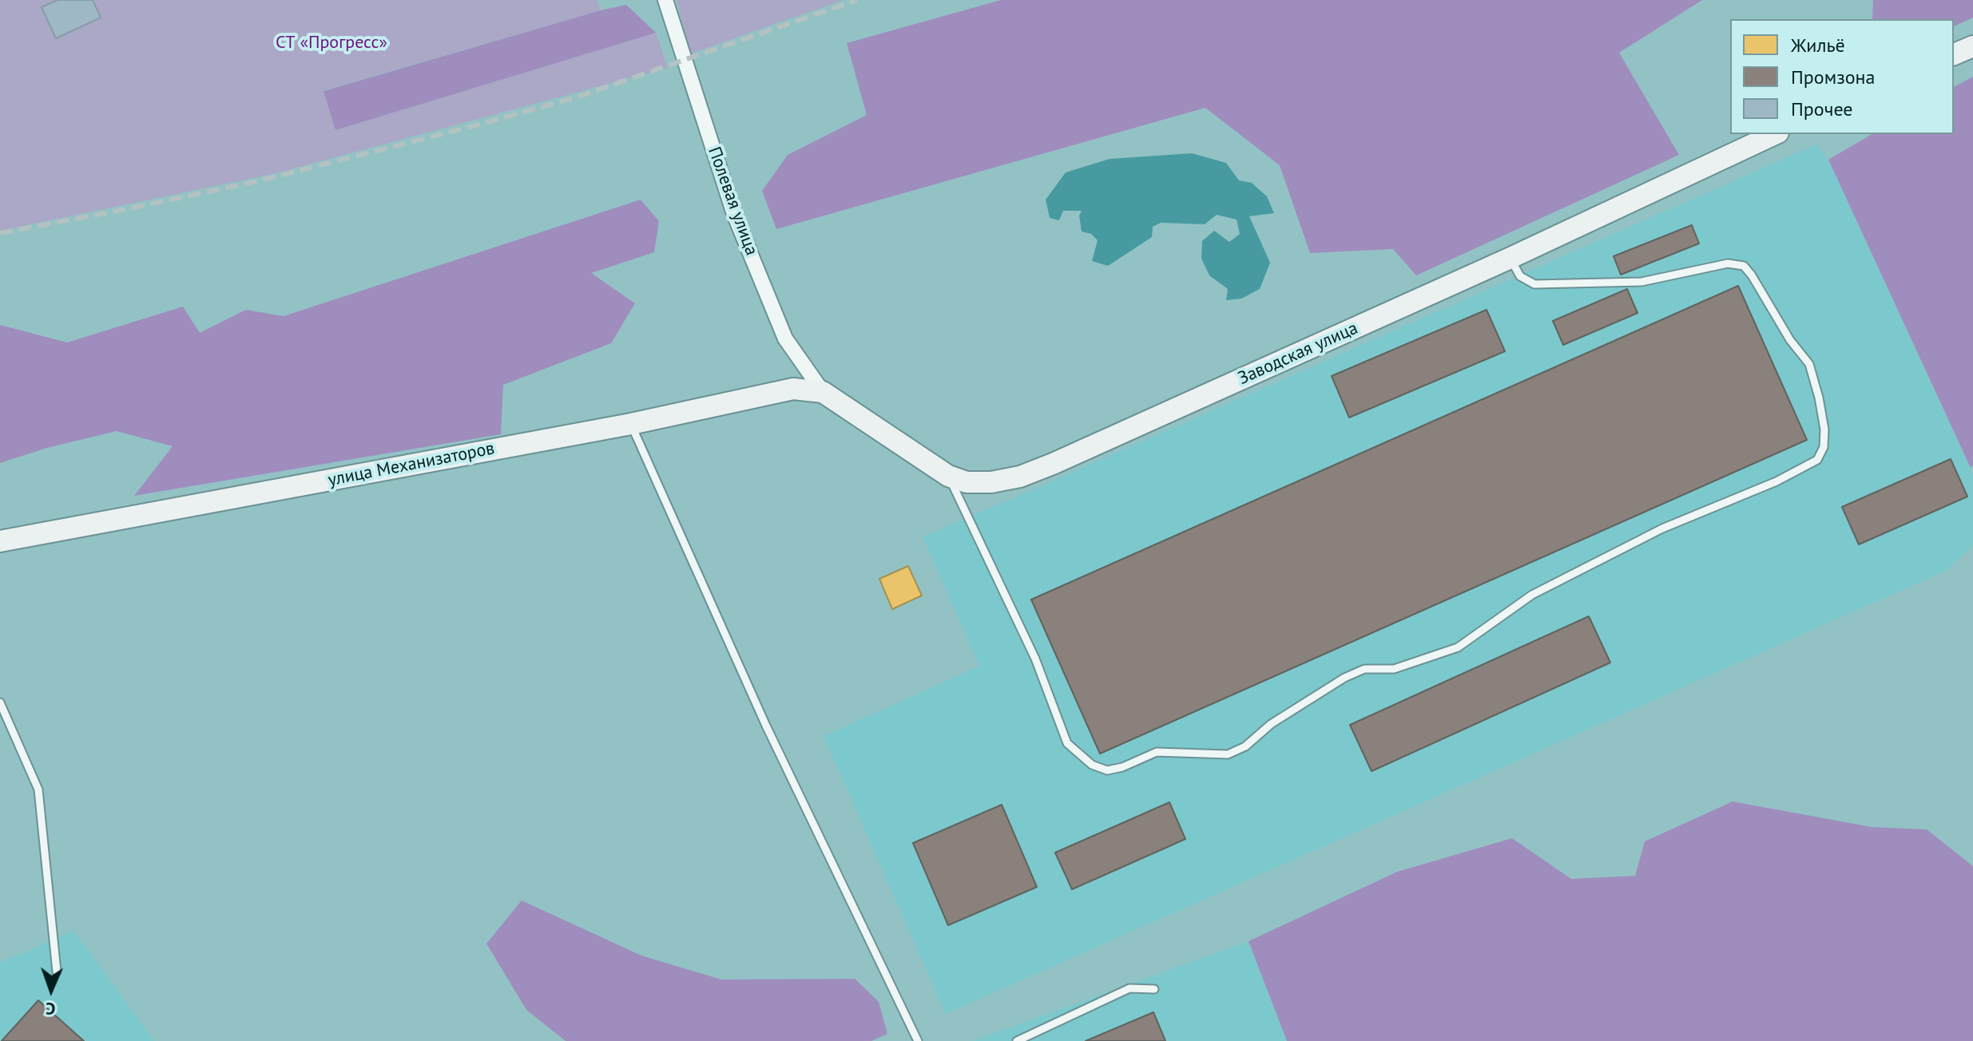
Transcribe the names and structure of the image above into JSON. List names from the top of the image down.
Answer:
{
  "streets": {
    "street": ["Полевая улица", "Заводская улица", "улица Механизаторов"]
  },
  "crossings": [
    ["Полевая улица", "Заводская улица"],
    ["Полевая улица", "улица Механизаторов"],
    ["Заводская улица", "улица Механизаторов"]
  ],
  "parks": ["СТ «Прогресс»"],
  "legend": ["Жильё", "Промзона", "Прочее"],
  "north": "bottom"
}
